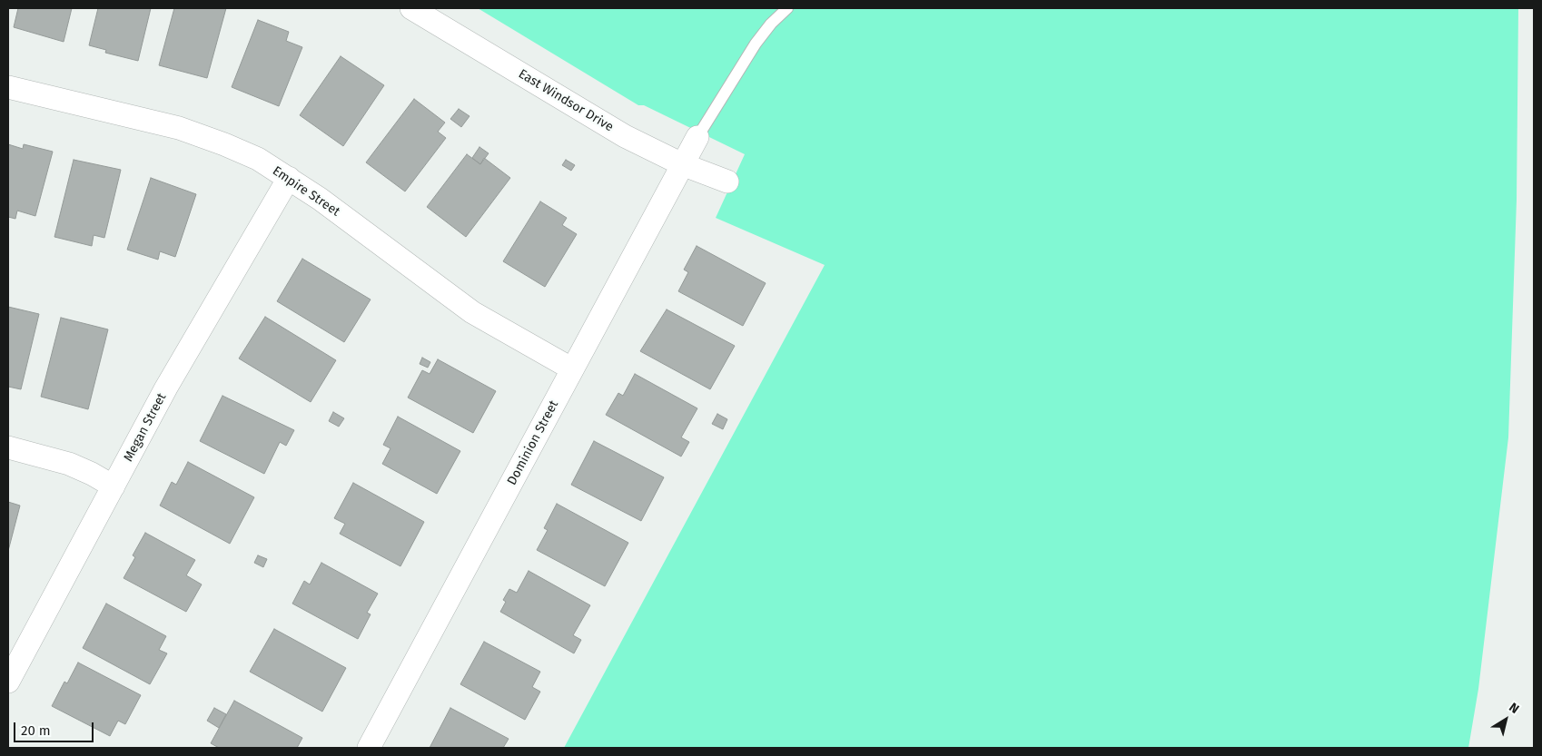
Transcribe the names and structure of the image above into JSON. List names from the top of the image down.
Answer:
{
  "streets": {
    "street": [
      "East Windsor Drive",
      "Empire Street",
      "Megan Street",
      "Dominion Street"
    ]
  },
  "crossings": [
    ["East Windsor Drive", "Dominion Street"],
    ["Empire Street", "Megan Street"],
    ["Empire Street", "Dominion Street"]
  ],
  "scale_bar": "20 m",
  "north": "top right"
}
